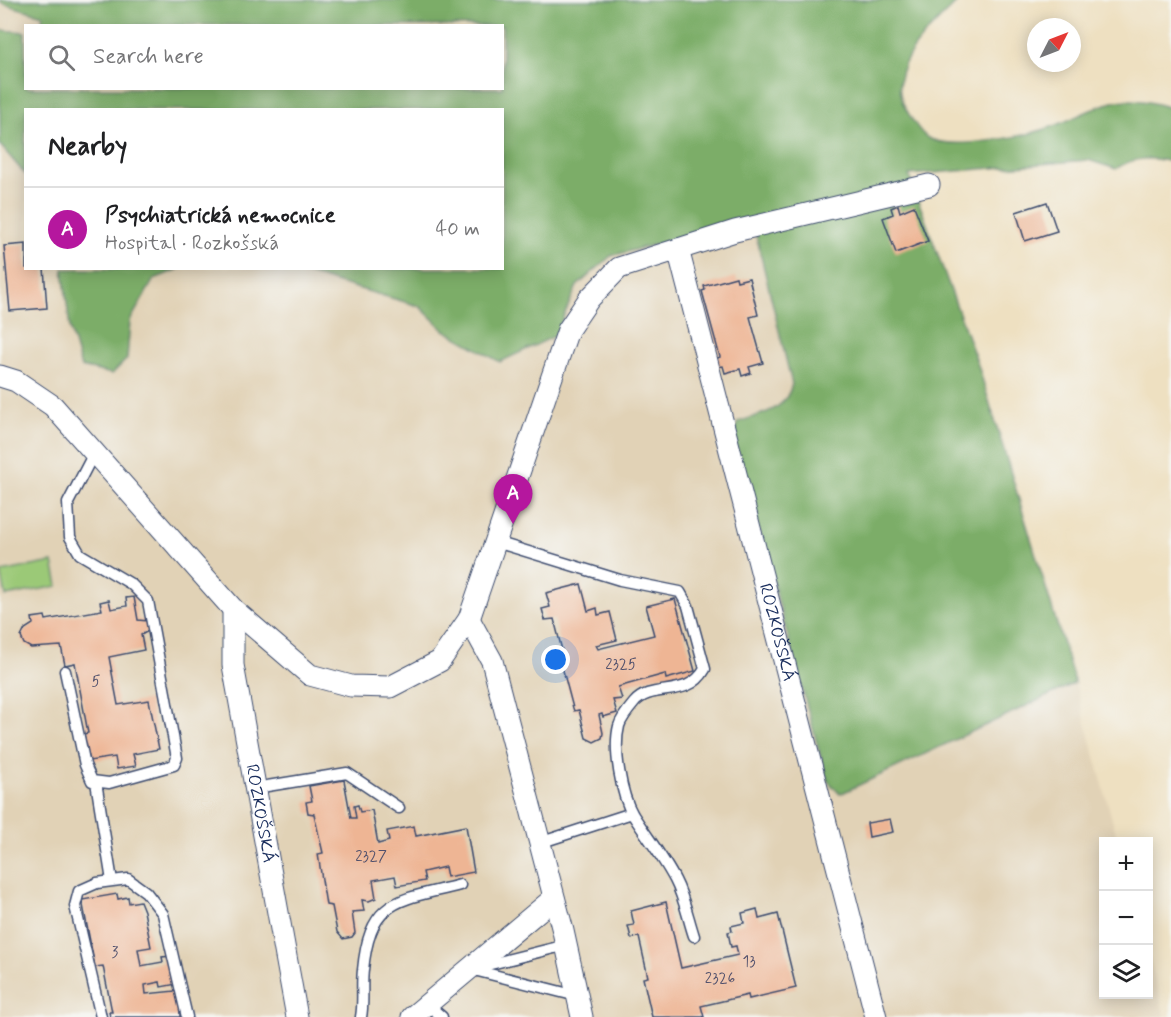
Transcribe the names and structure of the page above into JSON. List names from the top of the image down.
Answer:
{
  "streets": {
    "street": ["ROZKOŠSKÁ"]
  },
  "house_numbers": [
    "2325",
    "5",
    "2327",
    "3",
    "13",
    "2326"
  ],
  "north": "top right",
  "page": {
    "search": "Search here",
    "heading": "Nearby",
    "list": [
      {
        "mark": "A",
        "name": "Psychiatrická nemocnice",
        "note": "Hospital · Rozkošská",
        "value": "40 m"
      }
    ],
    "pins": "A",
    "map_buttons": ["+", "−"]
  }
}
